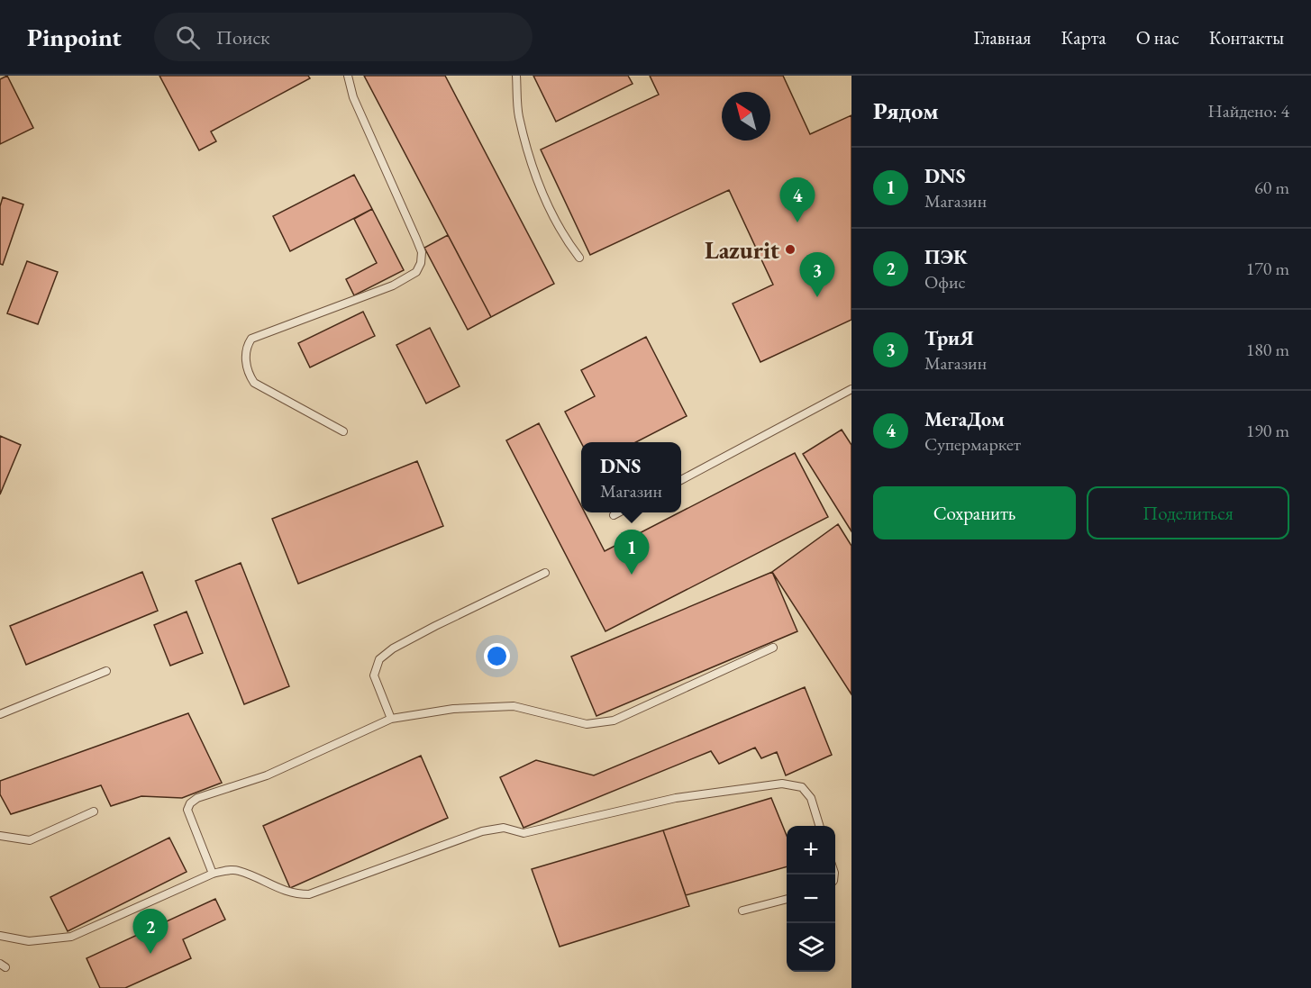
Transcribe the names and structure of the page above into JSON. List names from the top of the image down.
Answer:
{
  "places": ["Lazurit"],
  "north": "top left",
  "page": {
    "header": "Pinpoint",
    "search": "Поиск",
    "nav": [
      "Главная",
      "Карта",
      "О нас",
      "Контакты"
    ],
    "heading": ["Рядом", "Найдено: 4"],
    "list": [
      {
        "mark": "1",
        "name": "DNS",
        "note": "Магазин",
        "value": "60 m"
      },
      {
        "mark": "2",
        "name": "ПЭК",
        "note": "Офис",
        "value": "170 m"
      },
      {
        "mark": "3",
        "name": "ТриЯ",
        "note": "Магазин",
        "value": "180 m"
      },
      {
        "mark": "4",
        "name": "МегаДом",
        "note": "Супермаркет",
        "value": "190 m"
      }
    ],
    "pins": [
      "4",
      "3",
      "1",
      "2"
    ],
    "popup": ["DNS", "Магазин"],
    "buttons": ["Сохранить", "Поделиться"],
    "map_buttons": ["+", "−"]
  }
}
